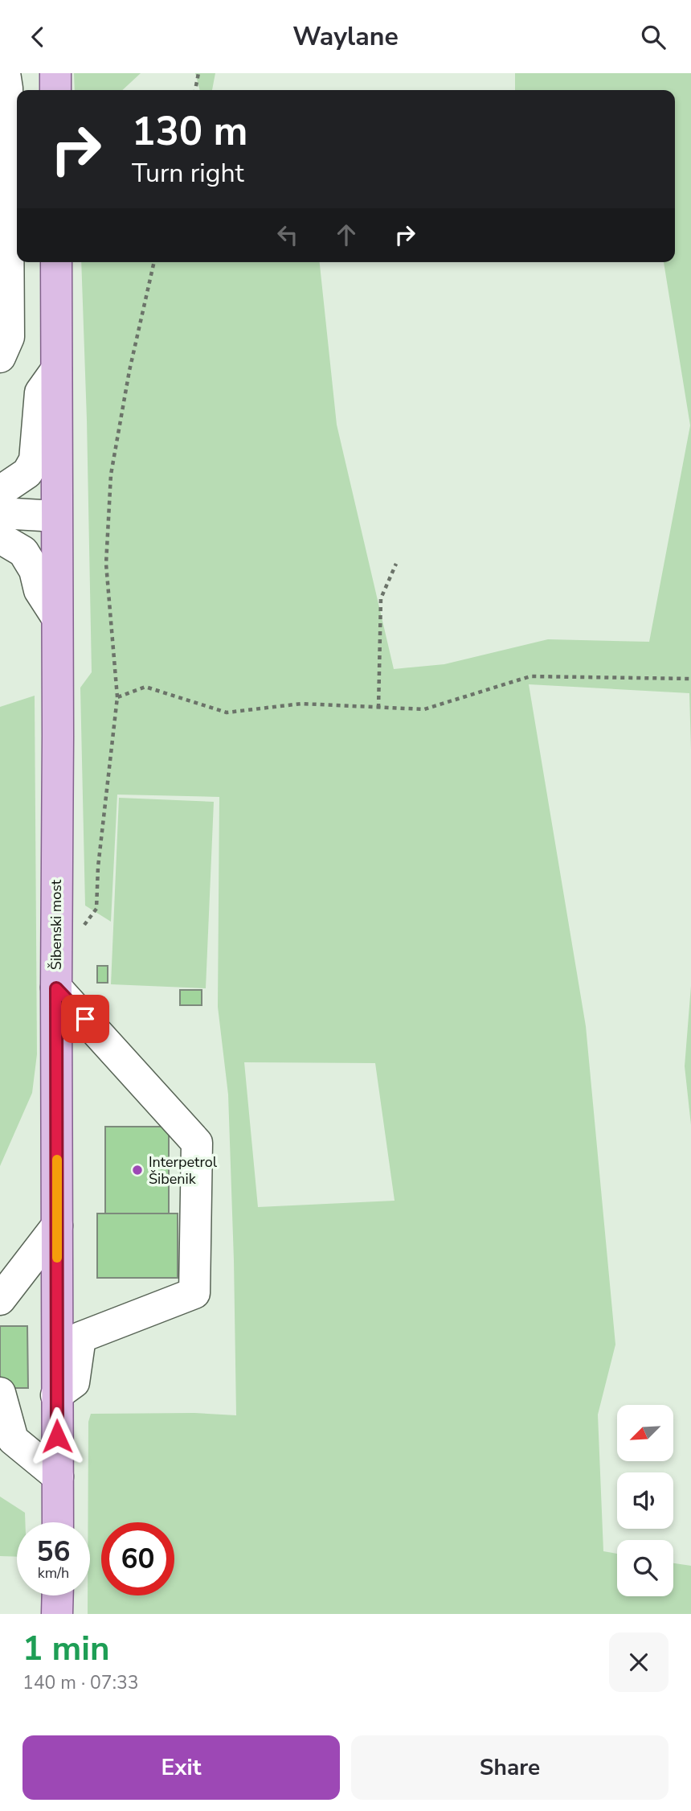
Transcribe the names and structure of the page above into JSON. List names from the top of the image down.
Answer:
{
  "streets": {
    "main road": ["Šibenski most"]
  },
  "places": ["Interpetrol Šibenik"],
  "north": "bottom left",
  "page": {
    "header": "Waylane",
    "turn": ["130 m", "Turn right"],
    "speed": "56 km/h",
    "limit": "60",
    "heading": ["1 min", "140 m · 07:33"],
    "buttons": ["Exit", "Share"]
  }
}
